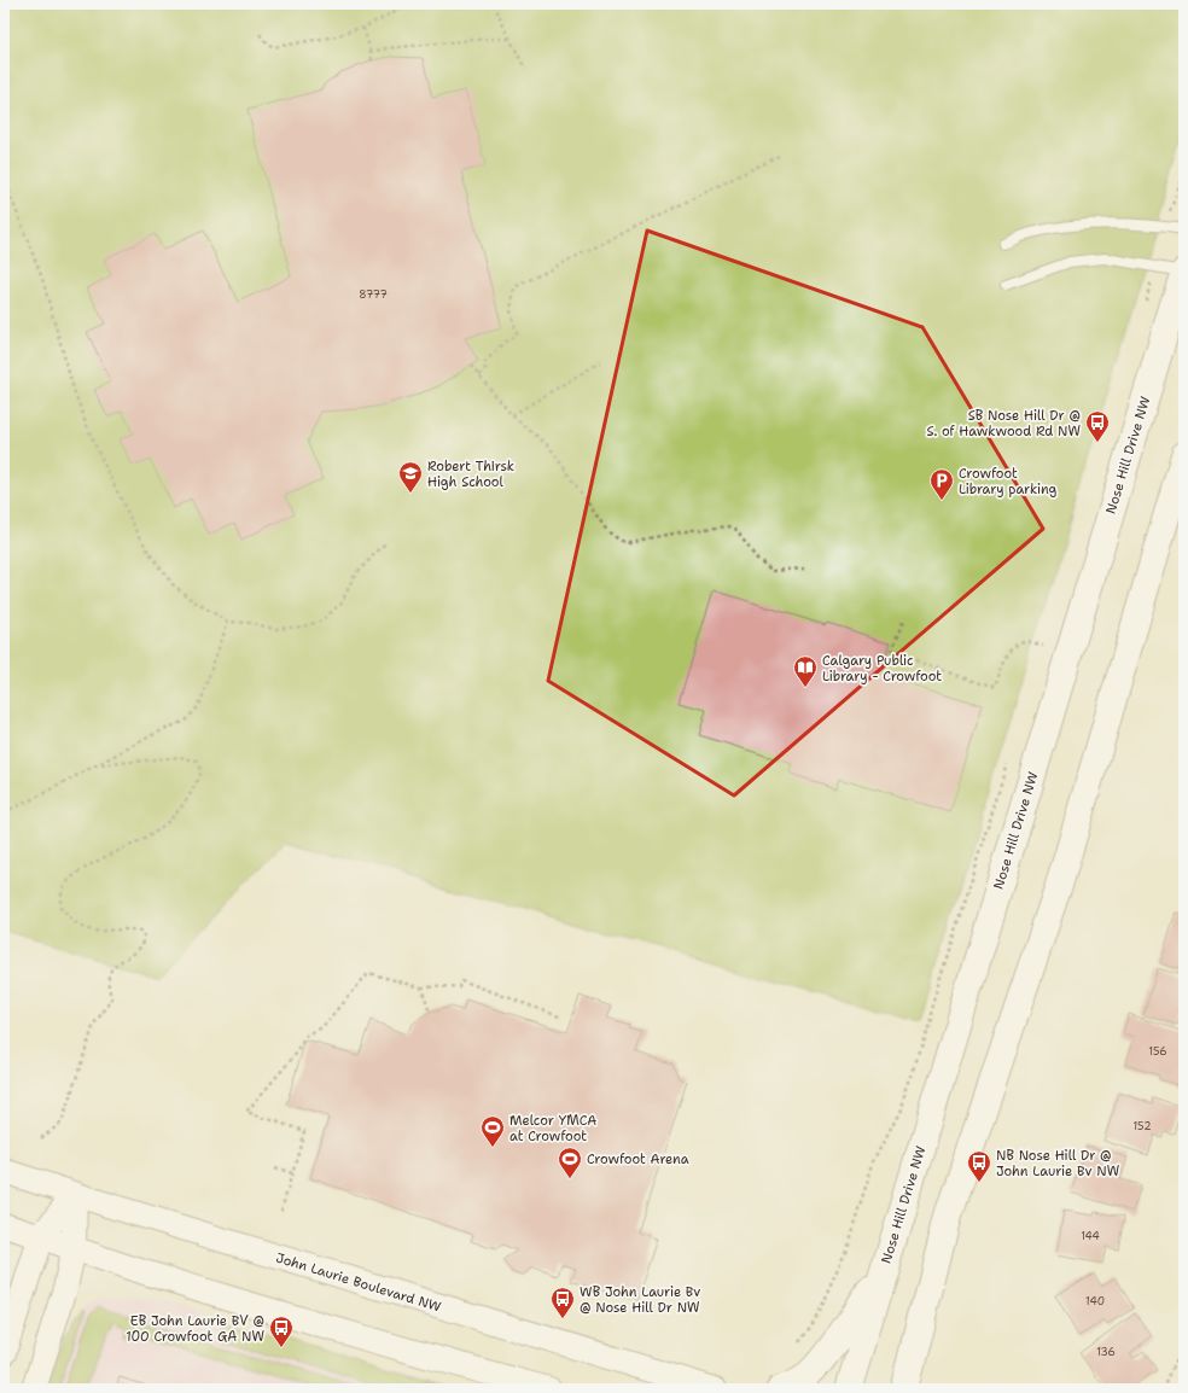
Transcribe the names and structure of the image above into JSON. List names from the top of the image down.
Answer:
{
  "streets": {
    "main road": ["Nose Hill Drive NW"],
    "street": ["John Laurie Boulevard NW"]
  },
  "places": {
    "bus stop": [
      "SB Nose Hill Dr @ S. of Hawkwood Rd NW",
      "NB Nose Hill Dr @ John Laurie Bv NW",
      "WB John Laurie Bv @ Nose Hill Dr NW",
      "EB John Laurie BV @ 100 Crowfoot GA NW"
    ],
    "school or university": ["Robert Thirsk High School"],
    "parking": ["Crowfoot Library parking"],
    "library": ["Calgary Public Library - Crowfoot"],
    "sports": ["Melcor YMCA at Crowfoot", "Crowfoot Arena"]
  },
  "house_numbers": [
    "8777",
    "156",
    "152",
    "144",
    "140",
    "136"
  ]
}
